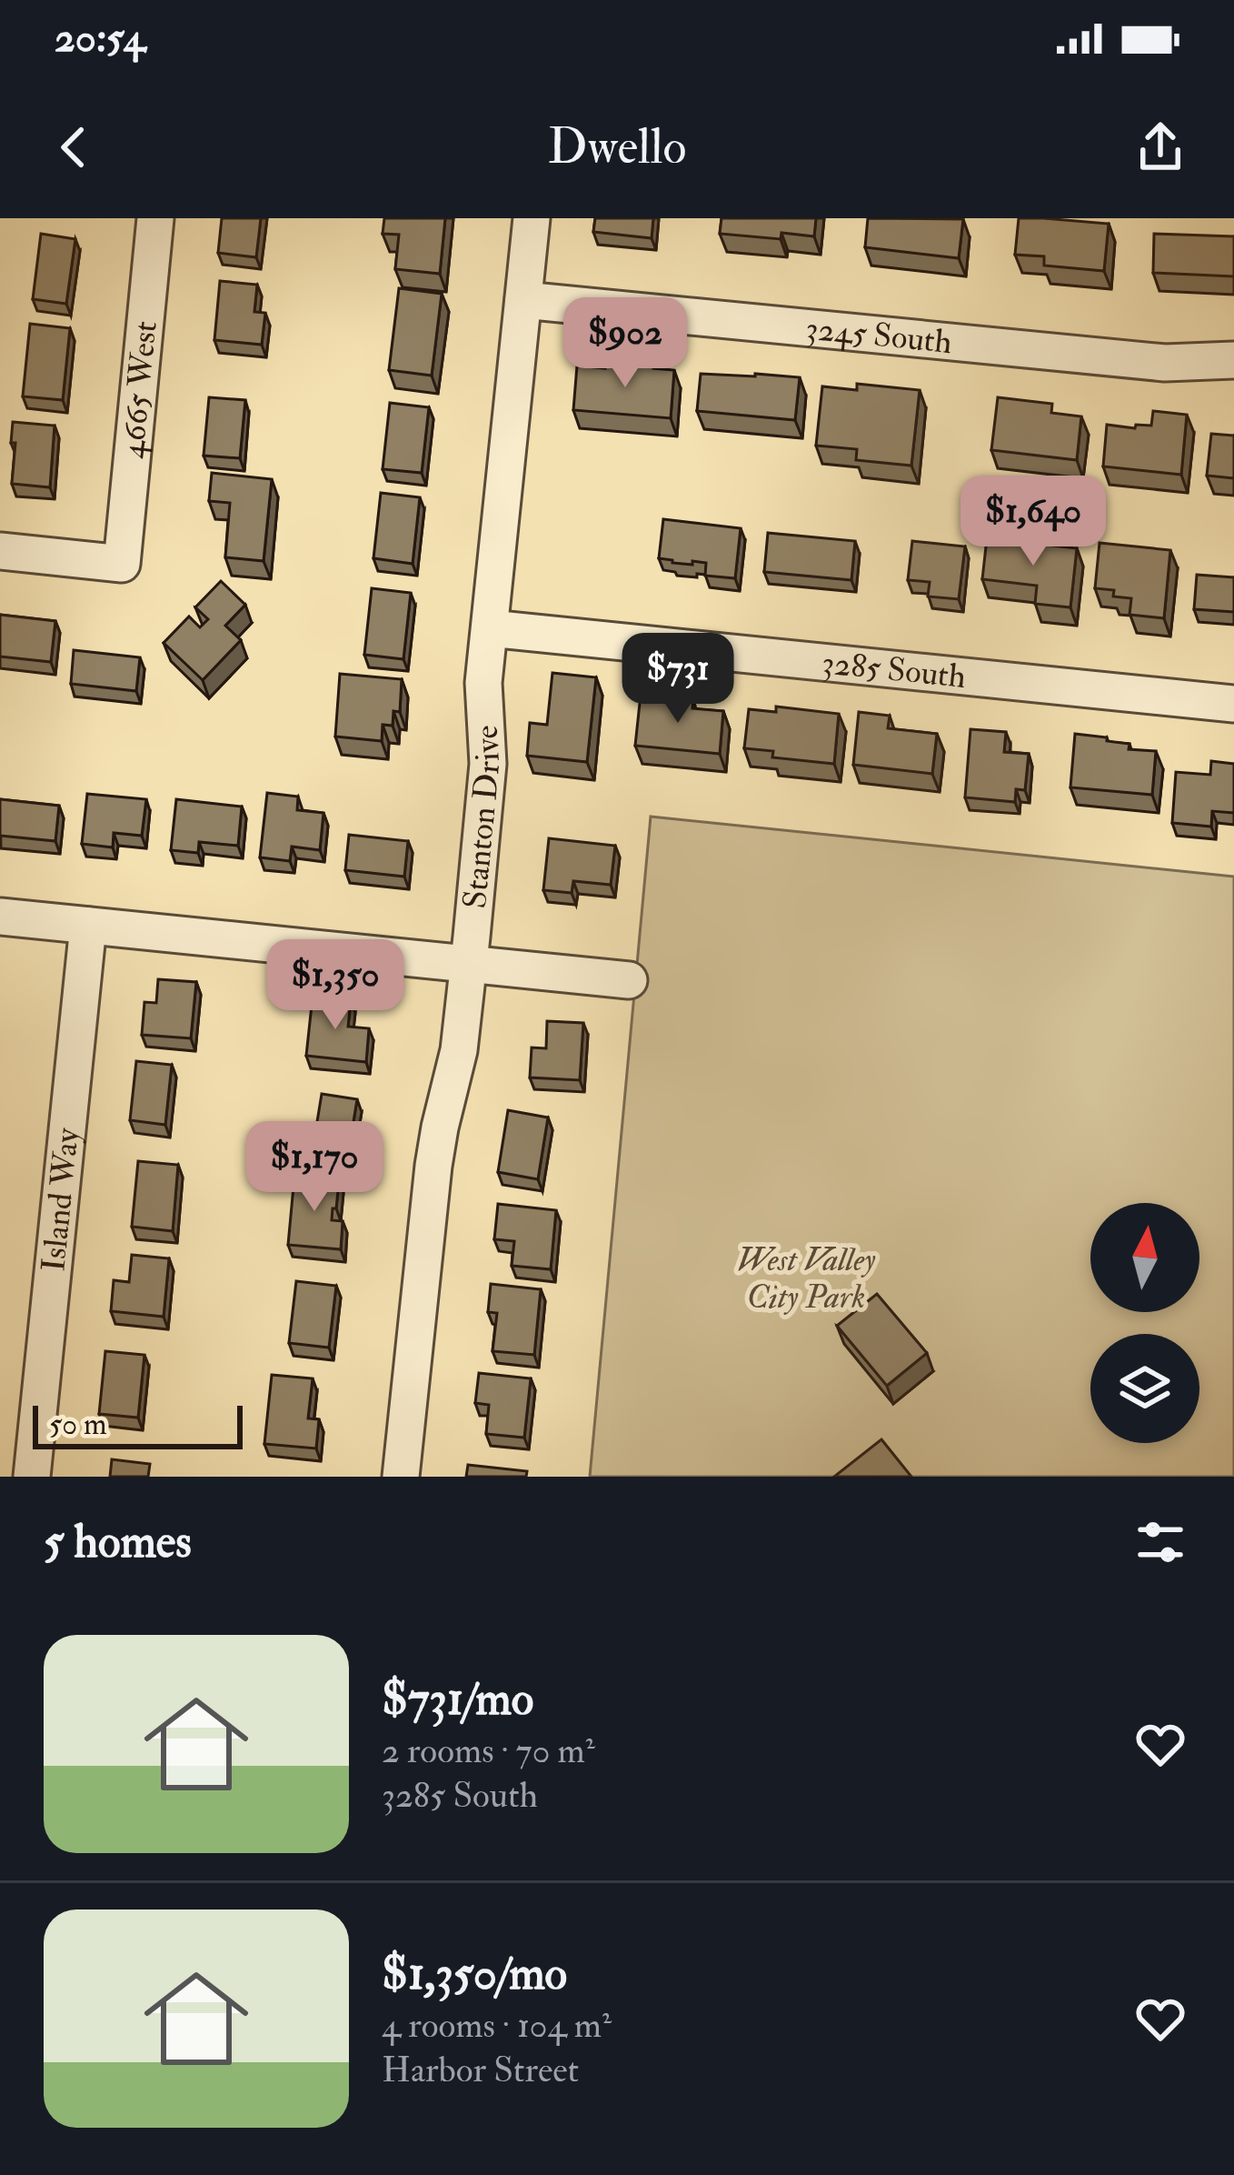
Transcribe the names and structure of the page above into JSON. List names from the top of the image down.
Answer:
{
  "streets": {
    "street": [
      "3245 South",
      "4665 West",
      "3285 South",
      "Stanton Drive",
      "Island Way"
    ]
  },
  "crossings": [
    ["3245 South", "Stanton Drive"],
    ["3285 South", "Stanton Drive"]
  ],
  "parks": ["West Valley City Park"],
  "scale_bar": "50 m",
  "north": "top",
  "page": {
    "status": "20:54",
    "header": "Dwello",
    "price": [
      "$902",
      "$1,640",
      "$731",
      "$1,350",
      "$1,170"
    ],
    "scale": "50 m",
    "heading": "5 homes",
    "list": [
      {
        "name": "$731/mo",
        "note": "2 rooms · 70 m² · 3285 South"
      },
      {
        "name": "$1,350/mo",
        "note": "4 rooms · 104 m² · Harbor Street"
      }
    ]
  }
}
